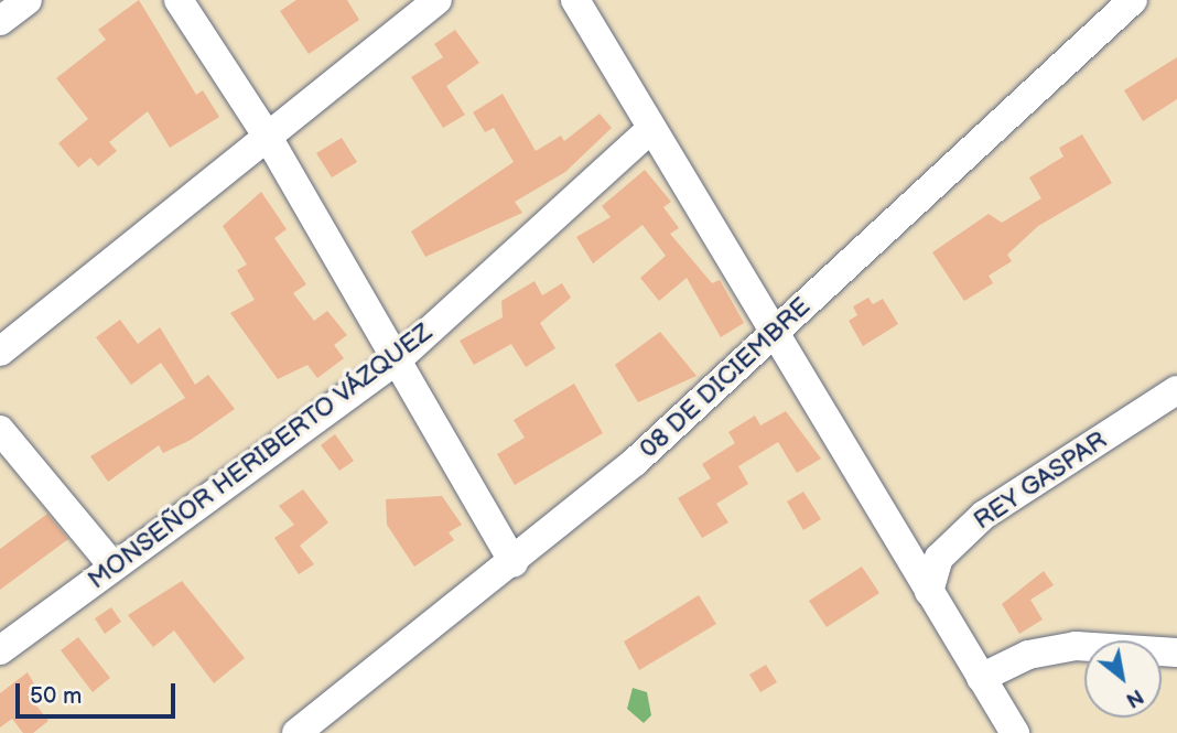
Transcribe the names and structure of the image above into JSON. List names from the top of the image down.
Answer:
{
  "streets": {
    "street": ["08 DE DICIEMBRE", "MONSEÑOR HERIBERTO VÁZQUEZ", "REY GASPAR"]
  },
  "scale_bar": "50 m",
  "north": "bottom right"
}
